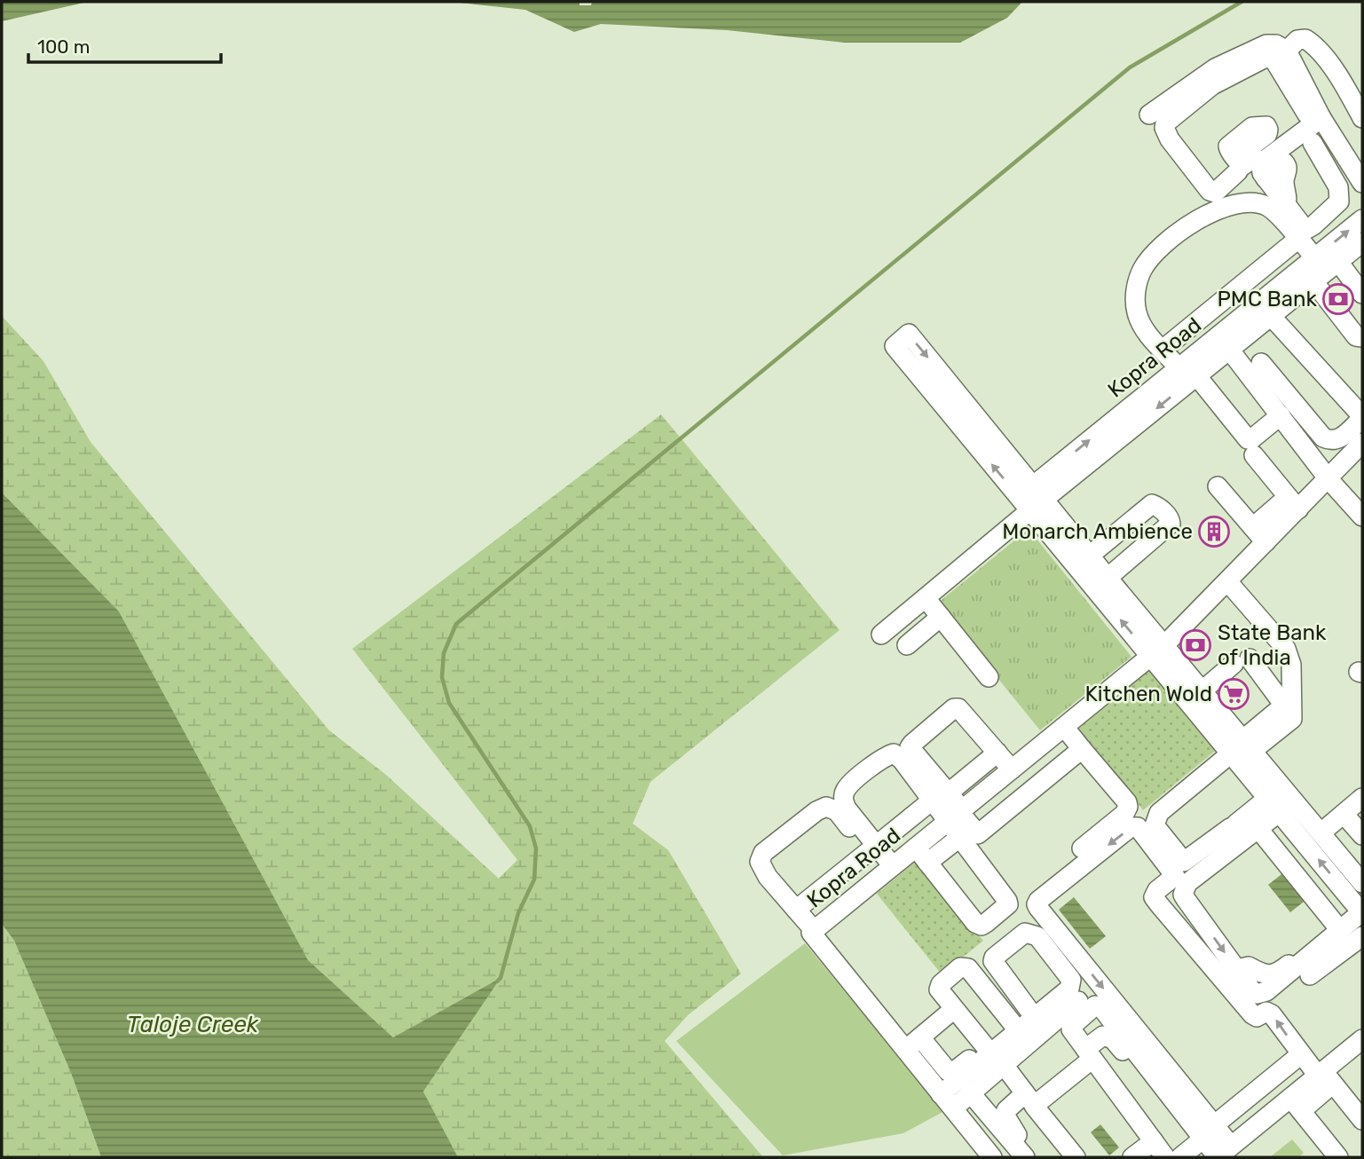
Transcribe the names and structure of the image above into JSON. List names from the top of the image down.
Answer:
{
  "streets": {
    "street": ["Kopra Road"]
  },
  "water": ["Taloje Creek"],
  "places": {
    "bank": ["PMC Bank", "State Bank of India"],
    "building": ["Monarch Ambience"],
    "supermarket": ["Kitchen Wold"]
  },
  "scale_bar": "100 m"
}
